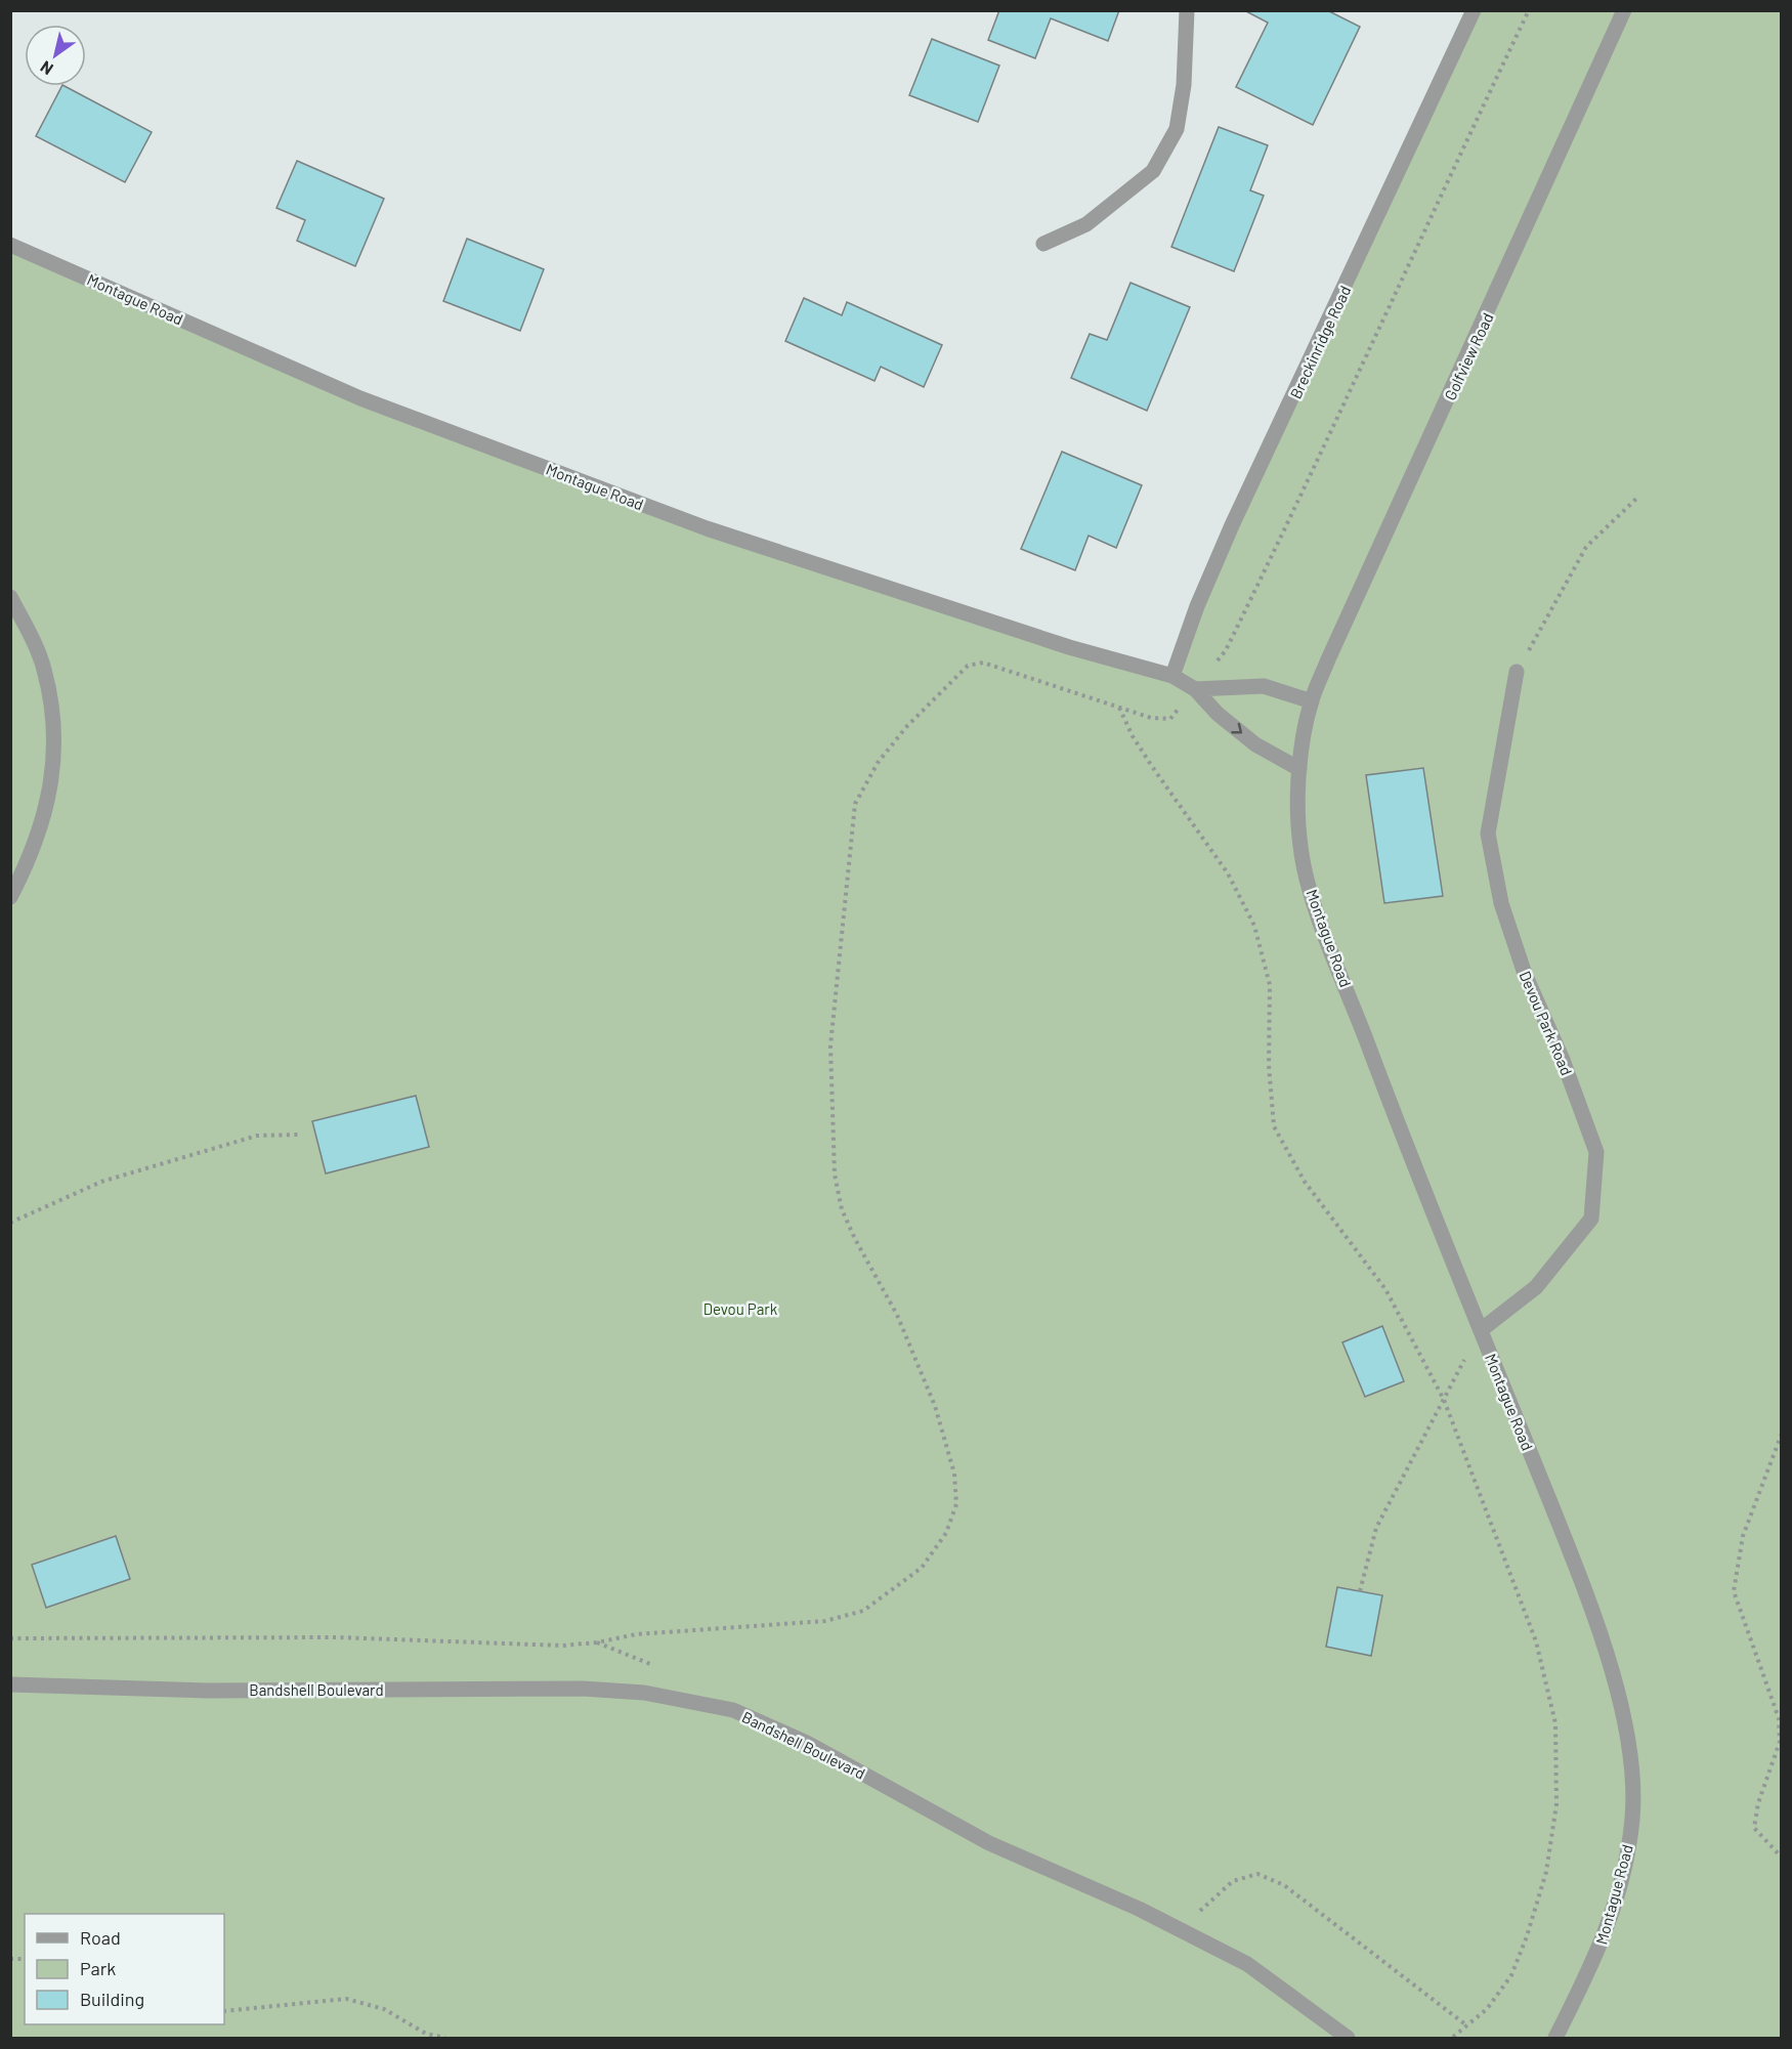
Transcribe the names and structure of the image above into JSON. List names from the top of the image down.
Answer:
{
  "streets": {
    "street": [
      "Montague Road",
      "Breckinridge Road",
      "Golfview Road",
      "Devou Park Road",
      "Bandshell Boulevard"
    ]
  },
  "crossings": [
    ["Montague Road", "Breckinridge Road"],
    ["Montague Road", "Golfview Road"],
    ["Montague Road", "Devou Park Road"]
  ],
  "parks": ["Devou Park"],
  "legend": ["Road", "Park", "Building"],
  "north": "bottom left"
}
